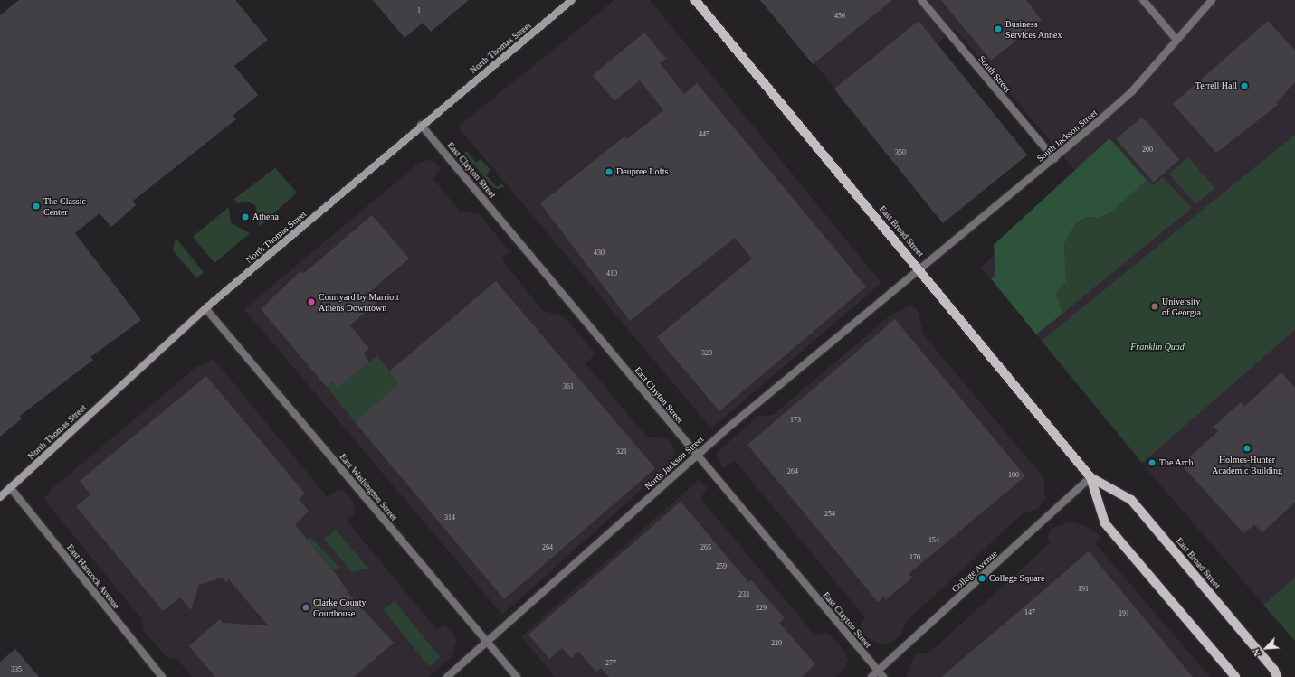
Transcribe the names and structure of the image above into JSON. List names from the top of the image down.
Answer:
{
  "streets": {
    "main road": ["North Thomas Street", "East Broad Street"],
    "street": [
      "South Street",
      "South Jackson Street",
      "East Clayton Street",
      "North Jackson Street",
      "East Washington Street",
      "College Avenue",
      "East Hancock Avenue"
    ]
  },
  "crossings": [
    ["North Thomas Street", "East Clayton Street"],
    ["North Thomas Street", "East Washington Street"],
    ["North Thomas Street", "East Hancock Avenue"],
    ["South Street", "South Jackson Street"],
    ["South Jackson Street", "East Broad Street"],
    ["South Jackson Street", "North Jackson Street"],
    ["East Clayton Street", "North Jackson Street"],
    ["East Clayton Street", "College Avenue"],
    ["East Broad Street", "North Jackson Street"],
    ["East Broad Street", "College Avenue"],
    ["North Jackson Street", "East Washington Street"]
  ],
  "parks": ["Franklin Quad"],
  "places": [
    "Business Services Annex",
    "Terrell Hall",
    "Deupree Lofts",
    "The Classic Center",
    "Athena",
    "Courtyard by Marriott Athens Downtown",
    "University of Georgia",
    "Holmes-Hunter Academic Building",
    "The Arch",
    "College Square",
    "Clarke County Courthouse"
  ],
  "house_numbers": [
    "1",
    "456",
    "445",
    "200",
    "350",
    "430",
    "410",
    "320",
    "361",
    "173",
    "321",
    "264",
    "100",
    "254",
    "314",
    "154",
    "264",
    "265",
    "170",
    "259",
    "191",
    "233",
    "229",
    "147",
    "191",
    "220",
    "277",
    "335"
  ],
  "north": "bottom left"
}
